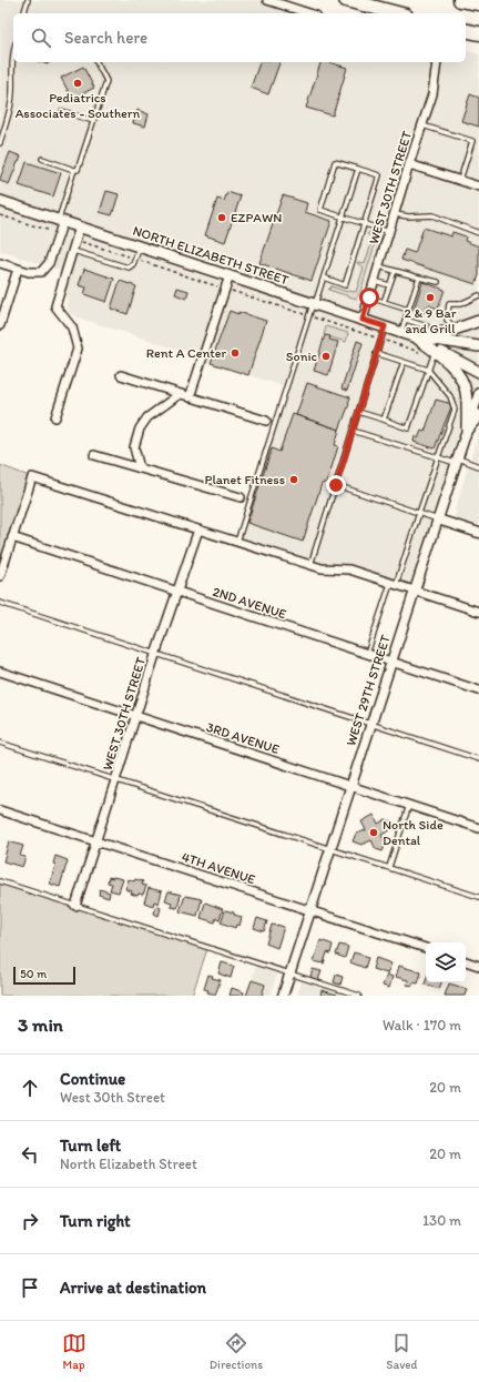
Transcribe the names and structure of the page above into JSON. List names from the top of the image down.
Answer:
{
  "streets": {
    "main road": ["NORTH ELIZABETH STREET"],
    "street": [
      "WEST 30TH STREET",
      "2ND AVENUE",
      "WEST 29TH STREET",
      "3RD AVENUE",
      "4TH AVENUE"
    ]
  },
  "crossings": [
    ["WEST 30TH STREET", "NORTH ELIZABETH STREET"],
    ["WEST 30TH STREET", "2ND AVENUE"],
    ["WEST 30TH STREET", "3RD AVENUE"],
    ["WEST 30TH STREET", "4TH AVENUE"],
    ["2ND AVENUE", "WEST 29TH STREET"],
    ["WEST 29TH STREET", "3RD AVENUE"],
    ["WEST 29TH STREET", "4TH AVENUE"]
  ],
  "places": [
    "Pediatrics Associates - Southern",
    "EZPAWN",
    "2 & 9 Bar and Grill",
    "Rent A Center",
    "Sonic",
    "Planet Fitness",
    "North Side Dental"
  ],
  "scale_bar": "50 m",
  "page": {
    "search": "Search here",
    "scale": "50 m",
    "heading": ["3 min", "Walk · 170 m"],
    "list": [
      ["Continue", "West 30th Street", "20 m"],
      ["Turn left", "North Elizabeth Street", "20 m"],
      ["Turn right", "130 m"],
      "Arrive at destination"
    ],
    "nav": ["Map", "Directions", "Saved"]
  }
}
